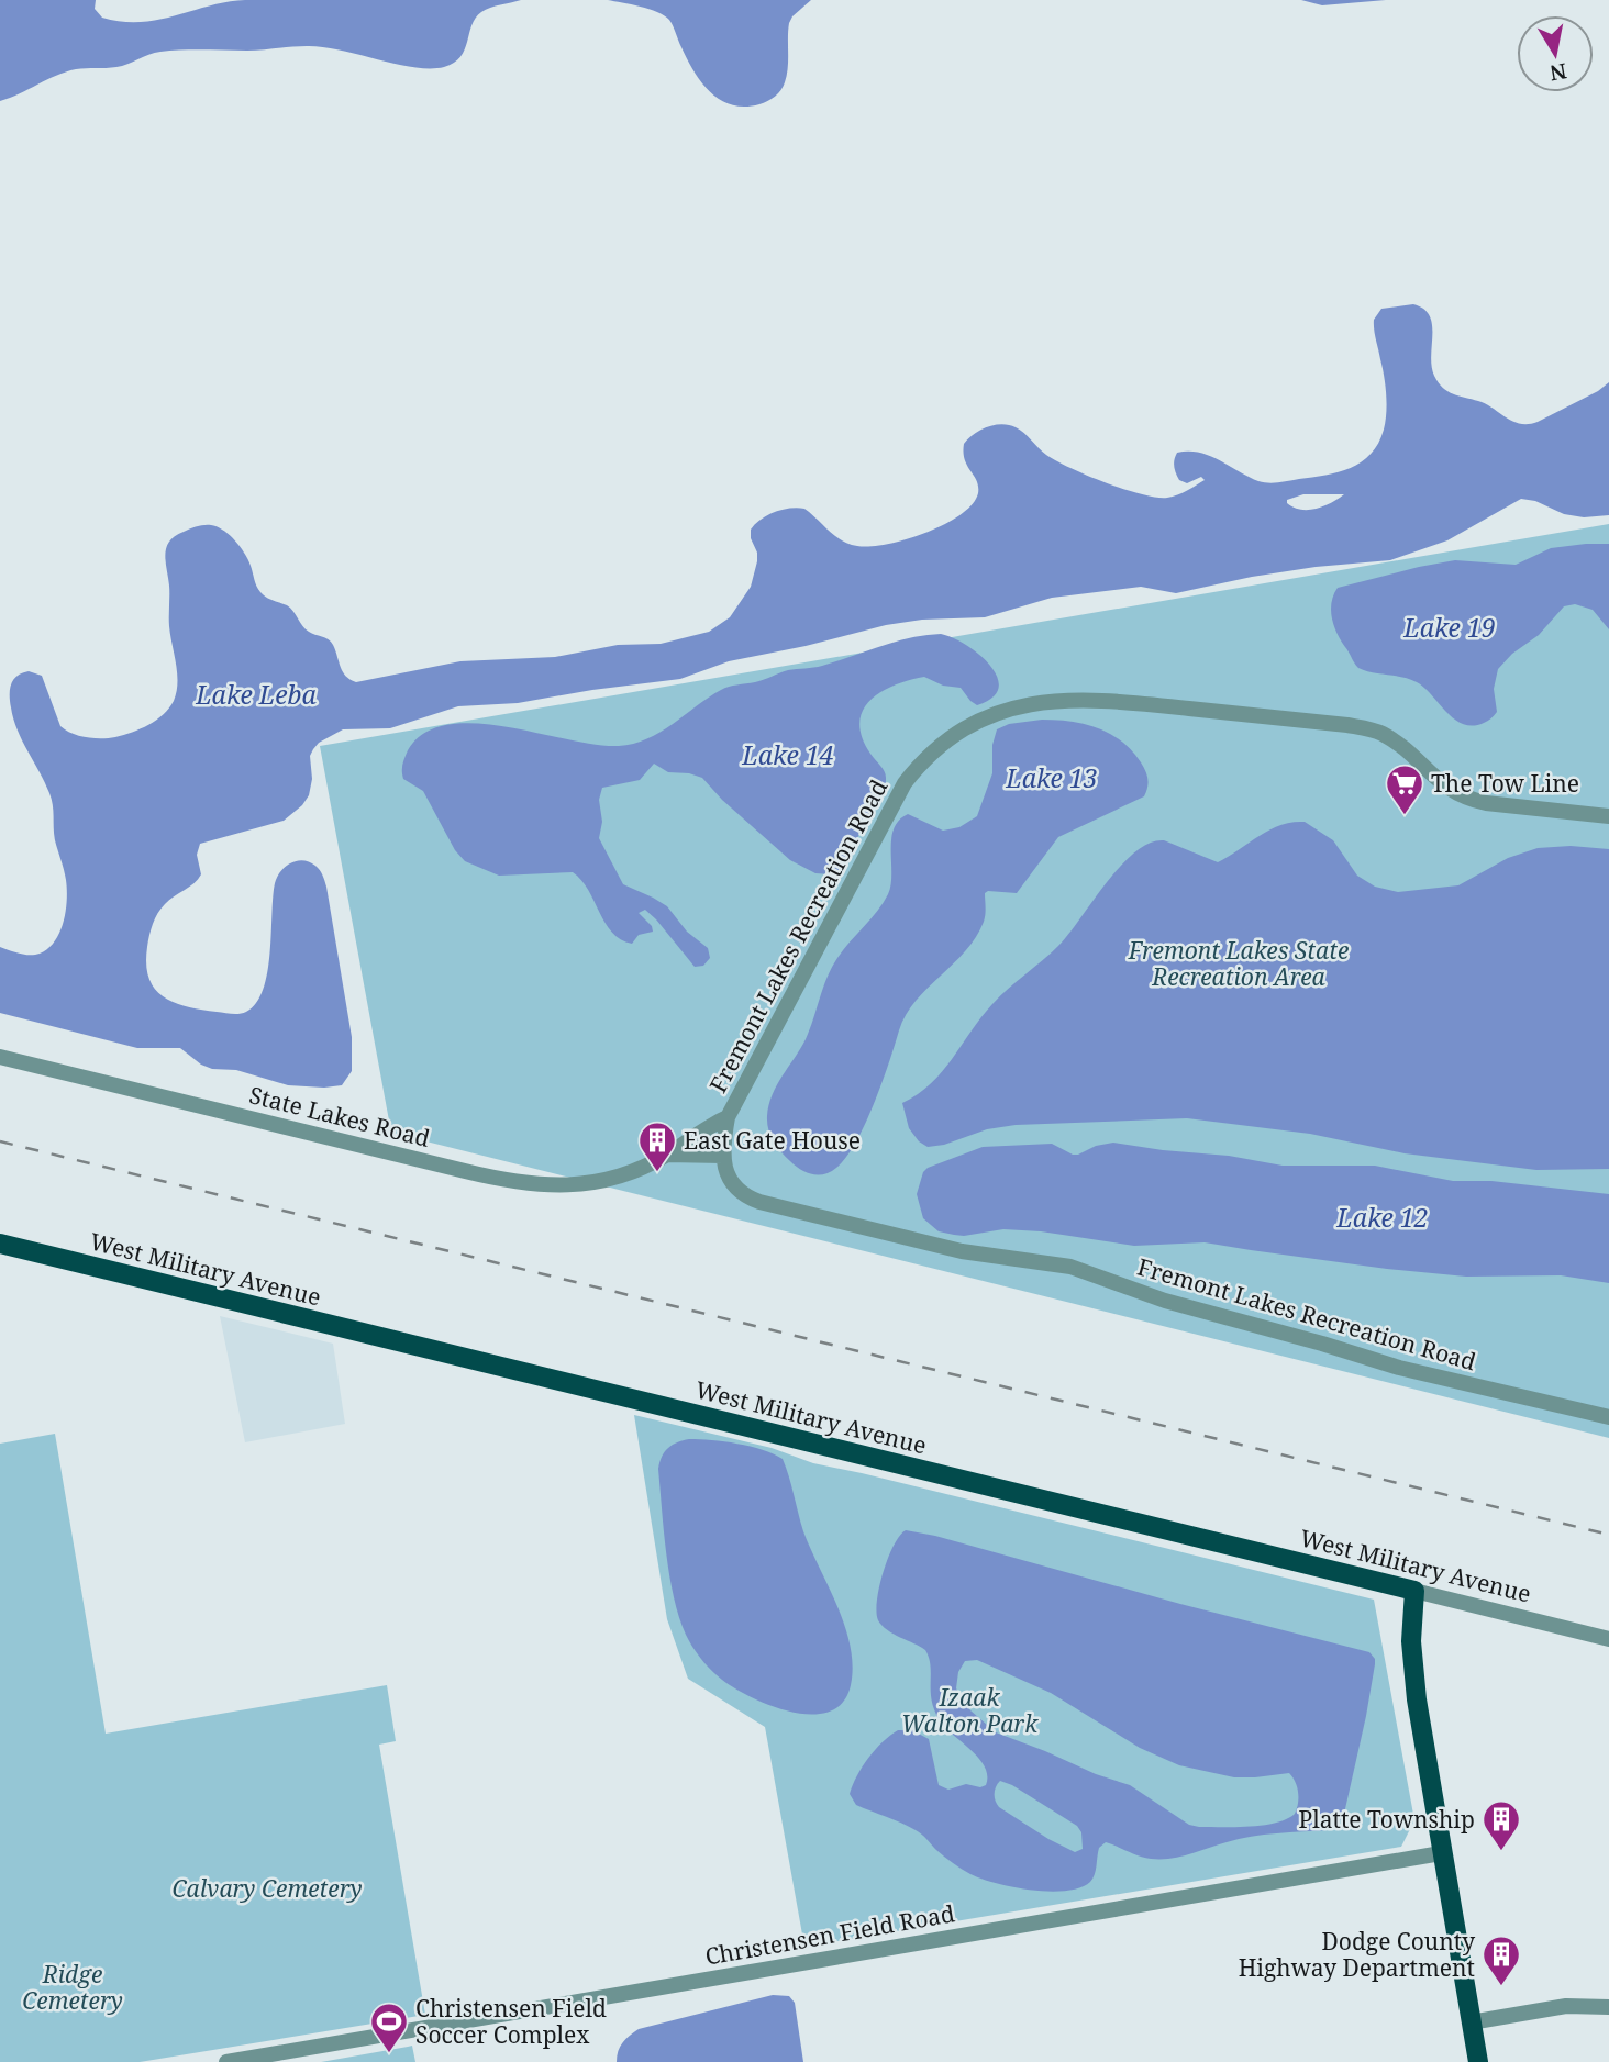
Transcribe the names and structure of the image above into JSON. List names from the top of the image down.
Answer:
{
  "streets": {
    "main road": ["West Military Avenue"],
    "street": ["Fremont Lakes Recreation Road", "State Lakes Road", "Christensen Field Road"]
  },
  "crossings": [
    ["Fremont Lakes Recreation Road", "State Lakes Road"]
  ],
  "water": [
    "Lake 19",
    "Lake Leba",
    "Lake 14",
    "Lake 13",
    "Lake 12"
  ],
  "parks": [
    "Fremont Lakes State Recreation Area",
    "Izaak Walton Park",
    "Calvary Cemetery",
    "Ridge Cemetery"
  ],
  "places": {
    "supermarket": ["The Tow Line"],
    "building": ["East Gate House", "Platte Township", "Dodge County Highway Department"],
    "sports": ["Christensen Field Soccer Complex"]
  },
  "north": "bottom"
}
